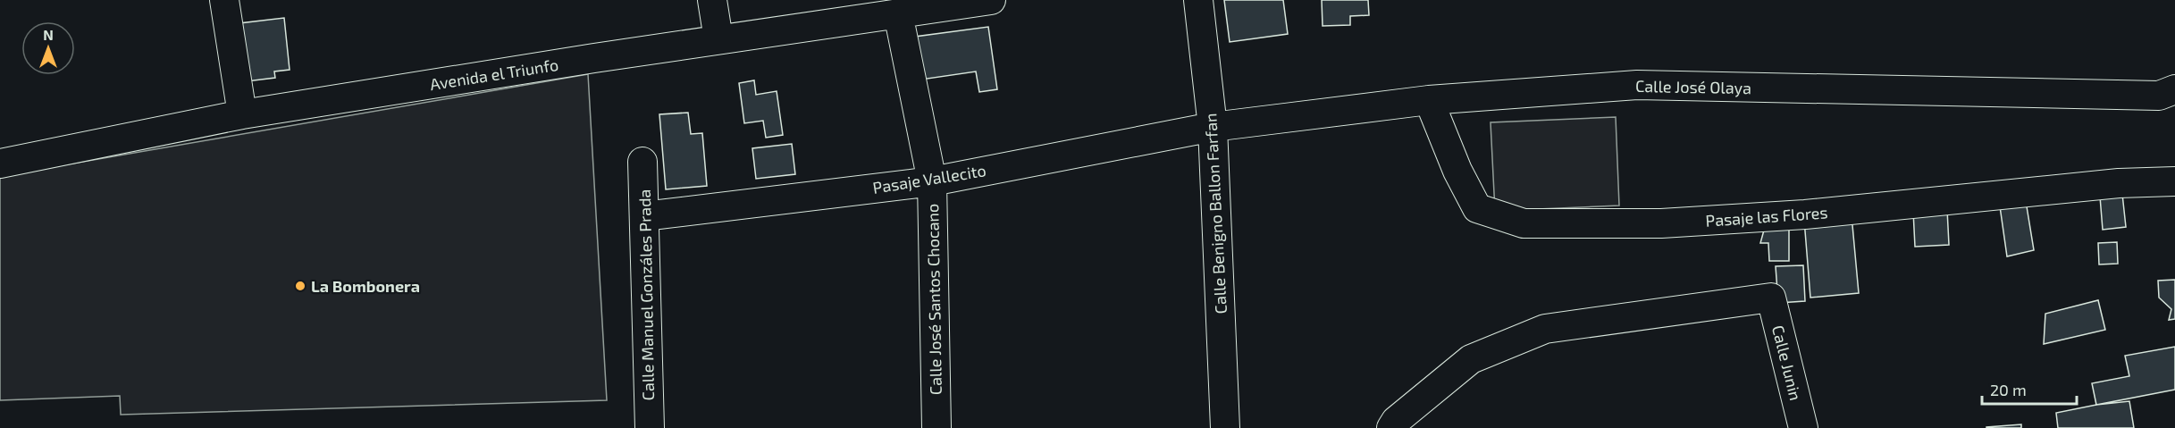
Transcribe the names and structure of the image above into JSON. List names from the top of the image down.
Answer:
{
  "streets": {
    "street": [
      "Avenida el Triunfo",
      "Calle José Olaya",
      "Pasaje Vallecito",
      "Calle Benigno Ballon Farfan",
      "Pasaje las Flores",
      "Calle Manuel Gonzáles Prada",
      "Calle José Santos Chocano",
      "Calle Junin"
    ]
  },
  "crossings": [
    ["Avenida el Triunfo", "Calle José Santos Chocano"],
    ["Calle José Olaya", "Pasaje Vallecito"],
    ["Calle José Olaya", "Calle Benigno Ballon Farfan"],
    ["Calle José Olaya", "Pasaje las Flores"],
    ["Pasaje Vallecito", "Calle Benigno Ballon Farfan"],
    ["Pasaje Vallecito", "Calle Manuel Gonzáles Prada"],
    ["Pasaje Vallecito", "Calle José Santos Chocano"]
  ],
  "places": ["La Bombonera"],
  "scale_bar": "20 m",
  "north": "top"
}
